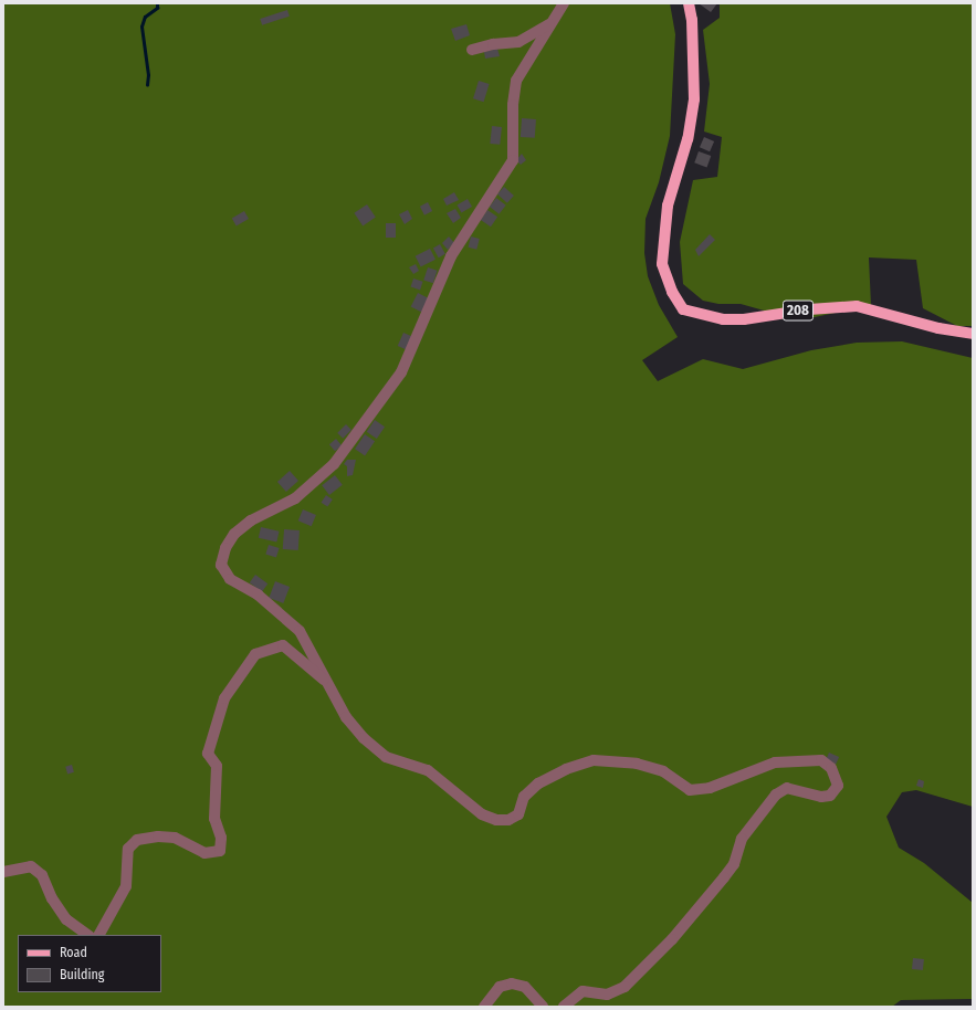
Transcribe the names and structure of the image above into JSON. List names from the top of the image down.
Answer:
{
  "streets": {
    "main road": ["208"]
  },
  "legend": ["Road", "Building"]
}
